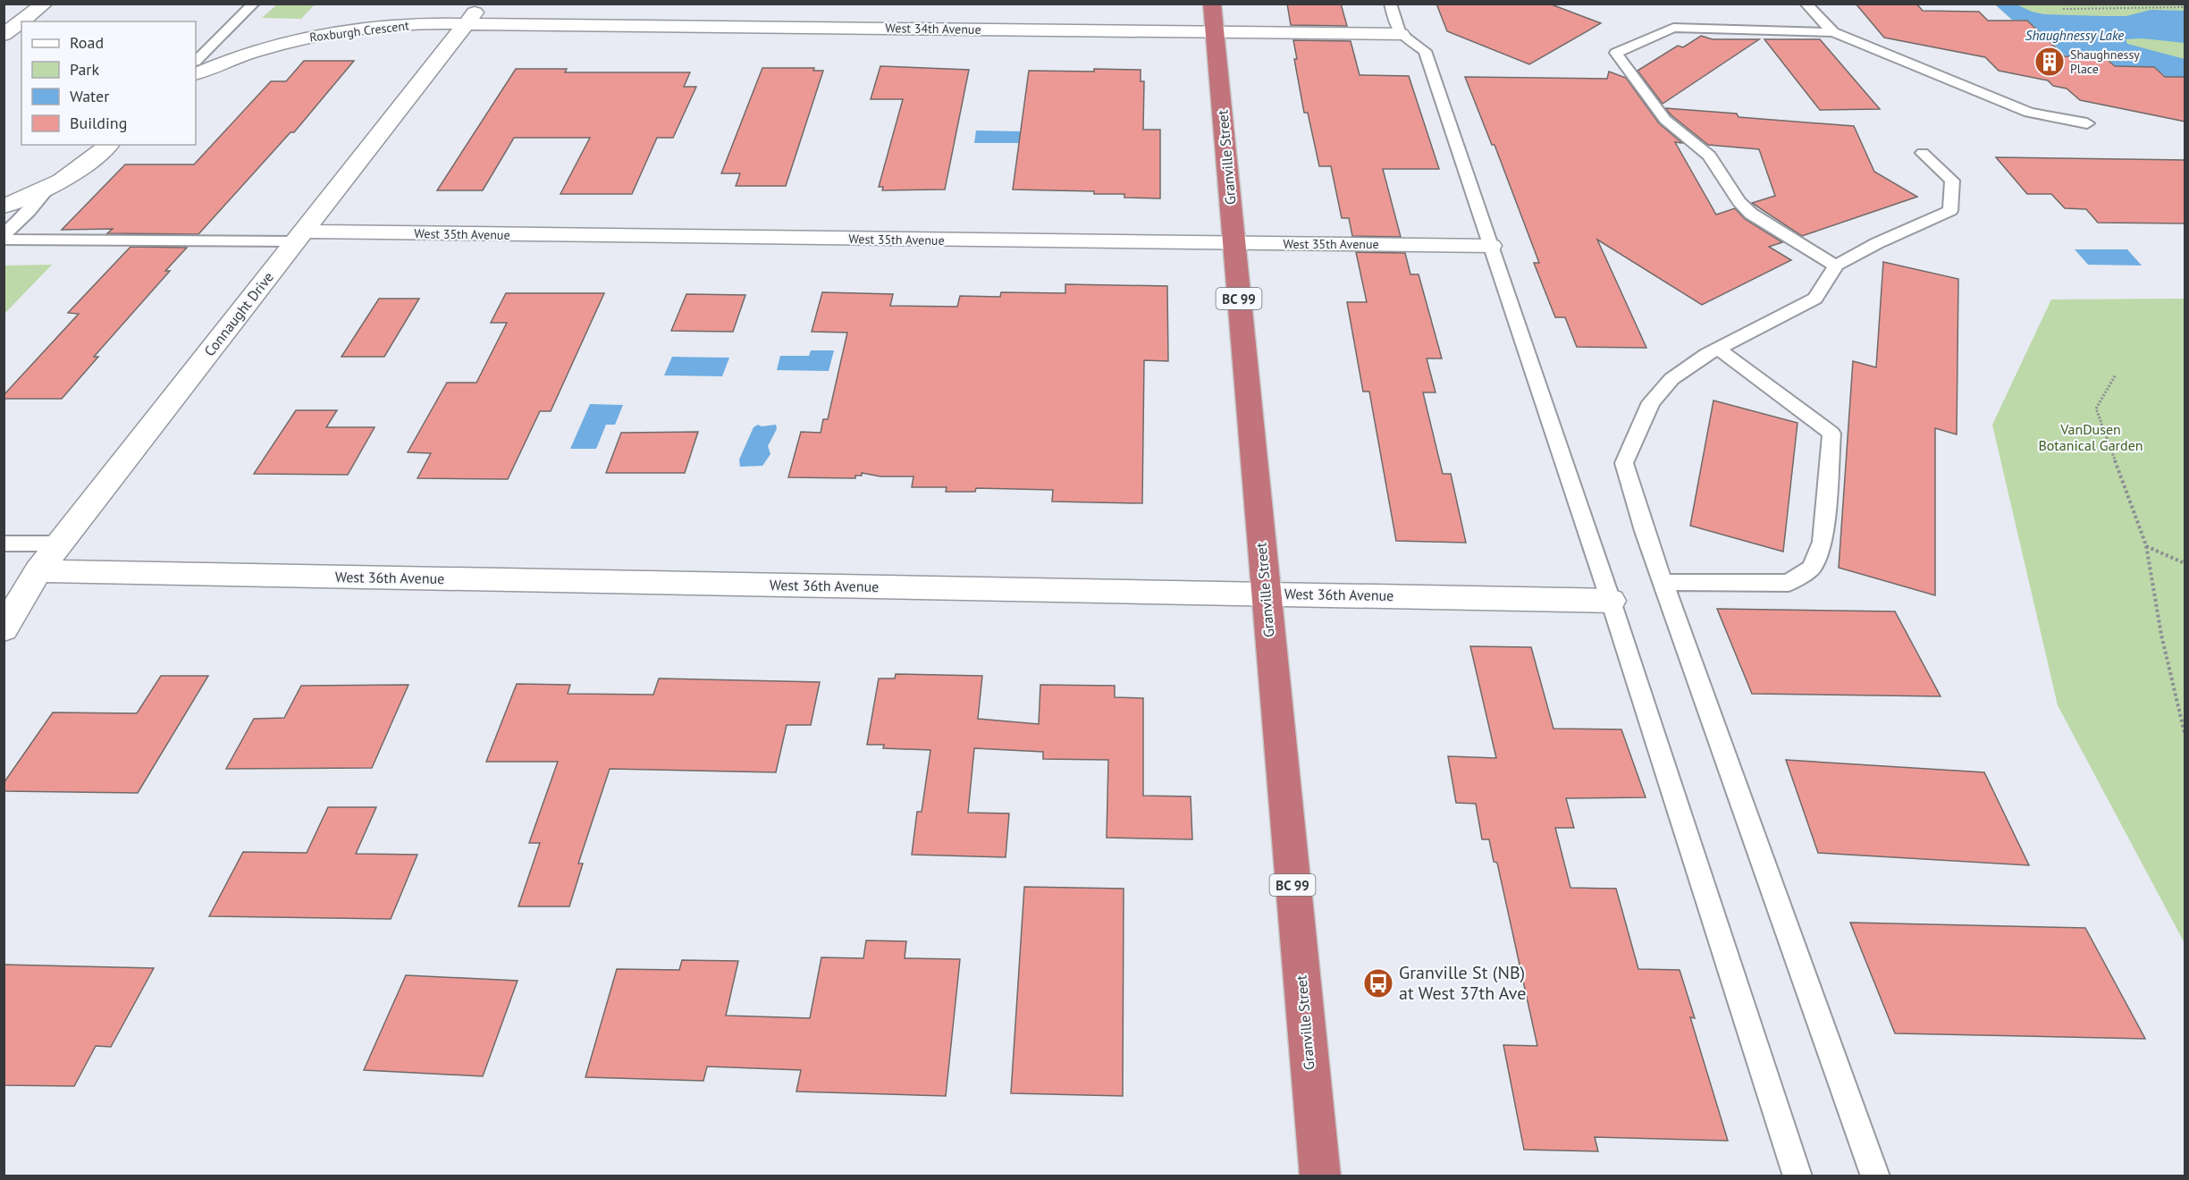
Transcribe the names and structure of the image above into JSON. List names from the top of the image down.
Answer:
{
  "streets": {
    "highway": ["Granville Street", "BC 99"],
    "street": [
      "West 34th Avenue",
      "Roxburgh Crescent",
      "West 35th Avenue",
      "Connaught Drive",
      "West 36th Avenue"
    ]
  },
  "crossings": [
    ["West 34th Avenue", "Roxburgh Crescent"],
    ["West 34th Avenue", "Granville Street"],
    ["West 34th Avenue", "Connaught Drive"],
    ["Roxburgh Crescent", "Connaught Drive"],
    ["Granville Street", "West 35th Avenue"],
    ["Granville Street", "West 36th Avenue"],
    ["West 35th Avenue", "Connaught Drive"],
    ["Connaught Drive", "West 36th Avenue"]
  ],
  "water": ["Shaughnessy Lake"],
  "parks": ["VanDusen Botanical Garden"],
  "places": {
    "building": ["Shaughnessy Place"],
    "bus stop": ["Granville St (NB) at West 37th Ave"]
  },
  "legend": [
    "Road",
    "Park",
    "Water",
    "Building"
  ]
}
